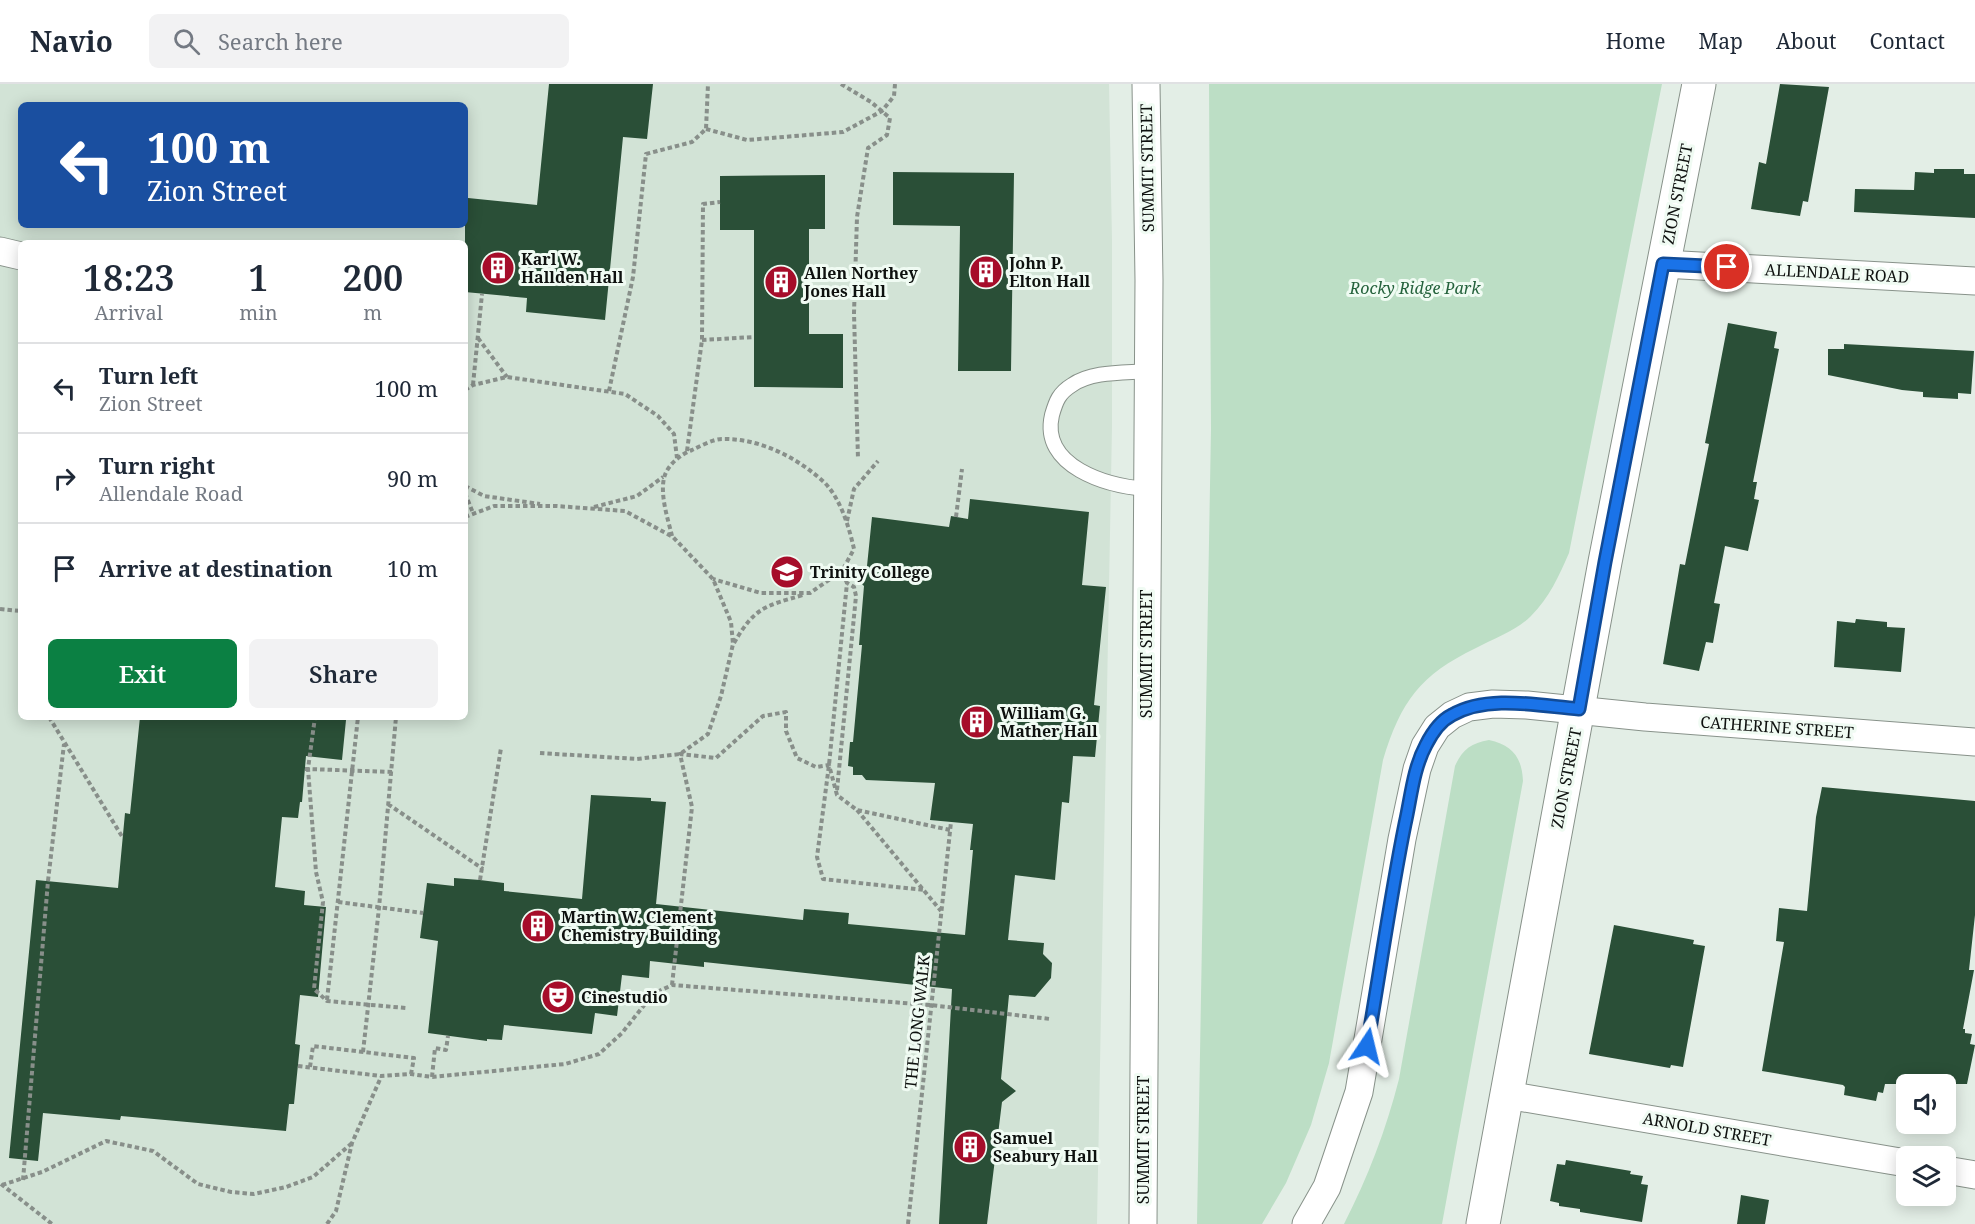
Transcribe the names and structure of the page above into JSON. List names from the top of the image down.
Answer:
{
  "streets": {
    "main road": ["ZION STREET"],
    "street": [
      "SUMMIT STREET",
      "ALLENDALE ROAD",
      "CATHERINE STREET",
      "ARNOLD STREET"
    ],
    "path": ["THE LONG WALK"]
  },
  "crossings": [
    ["ZION STREET", "ALLENDALE ROAD"],
    ["ZION STREET", "CATHERINE STREET"],
    ["ZION STREET", "ARNOLD STREET"]
  ],
  "parks": ["Rocky Ridge Park"],
  "places": {
    "building": [
      "Karl W. Hallden Hall",
      "John P. Elton Hall",
      "Allen Northey Jones Hall",
      "William G. Mather Hall",
      "Martin W. Clement Chemistry Building",
      "Samuel Seabury Hall"
    ],
    "school or university": ["Trinity College"],
    "theatre": ["Cinestudio"]
  },
  "page": {
    "header": "Navio",
    "search": "Search here",
    "nav": [
      "Home",
      "Map",
      "About",
      "Contact"
    ],
    "turn": ["100 m", "Zion Street"],
    "eta": [
      "18:23",
      "Arrival",
      "1",
      "min",
      "200",
      "m"
    ],
    "list": [
      {
        "name": "Turn left",
        "note": "Zion Street",
        "value": "100 m"
      },
      {
        "name": "Turn right",
        "note": "Allendale Road",
        "value": "90 m"
      },
      {
        "name": "Arrive at destination",
        "value": "10 m"
      }
    ],
    "buttons": ["Exit", "Share"]
  }
}
